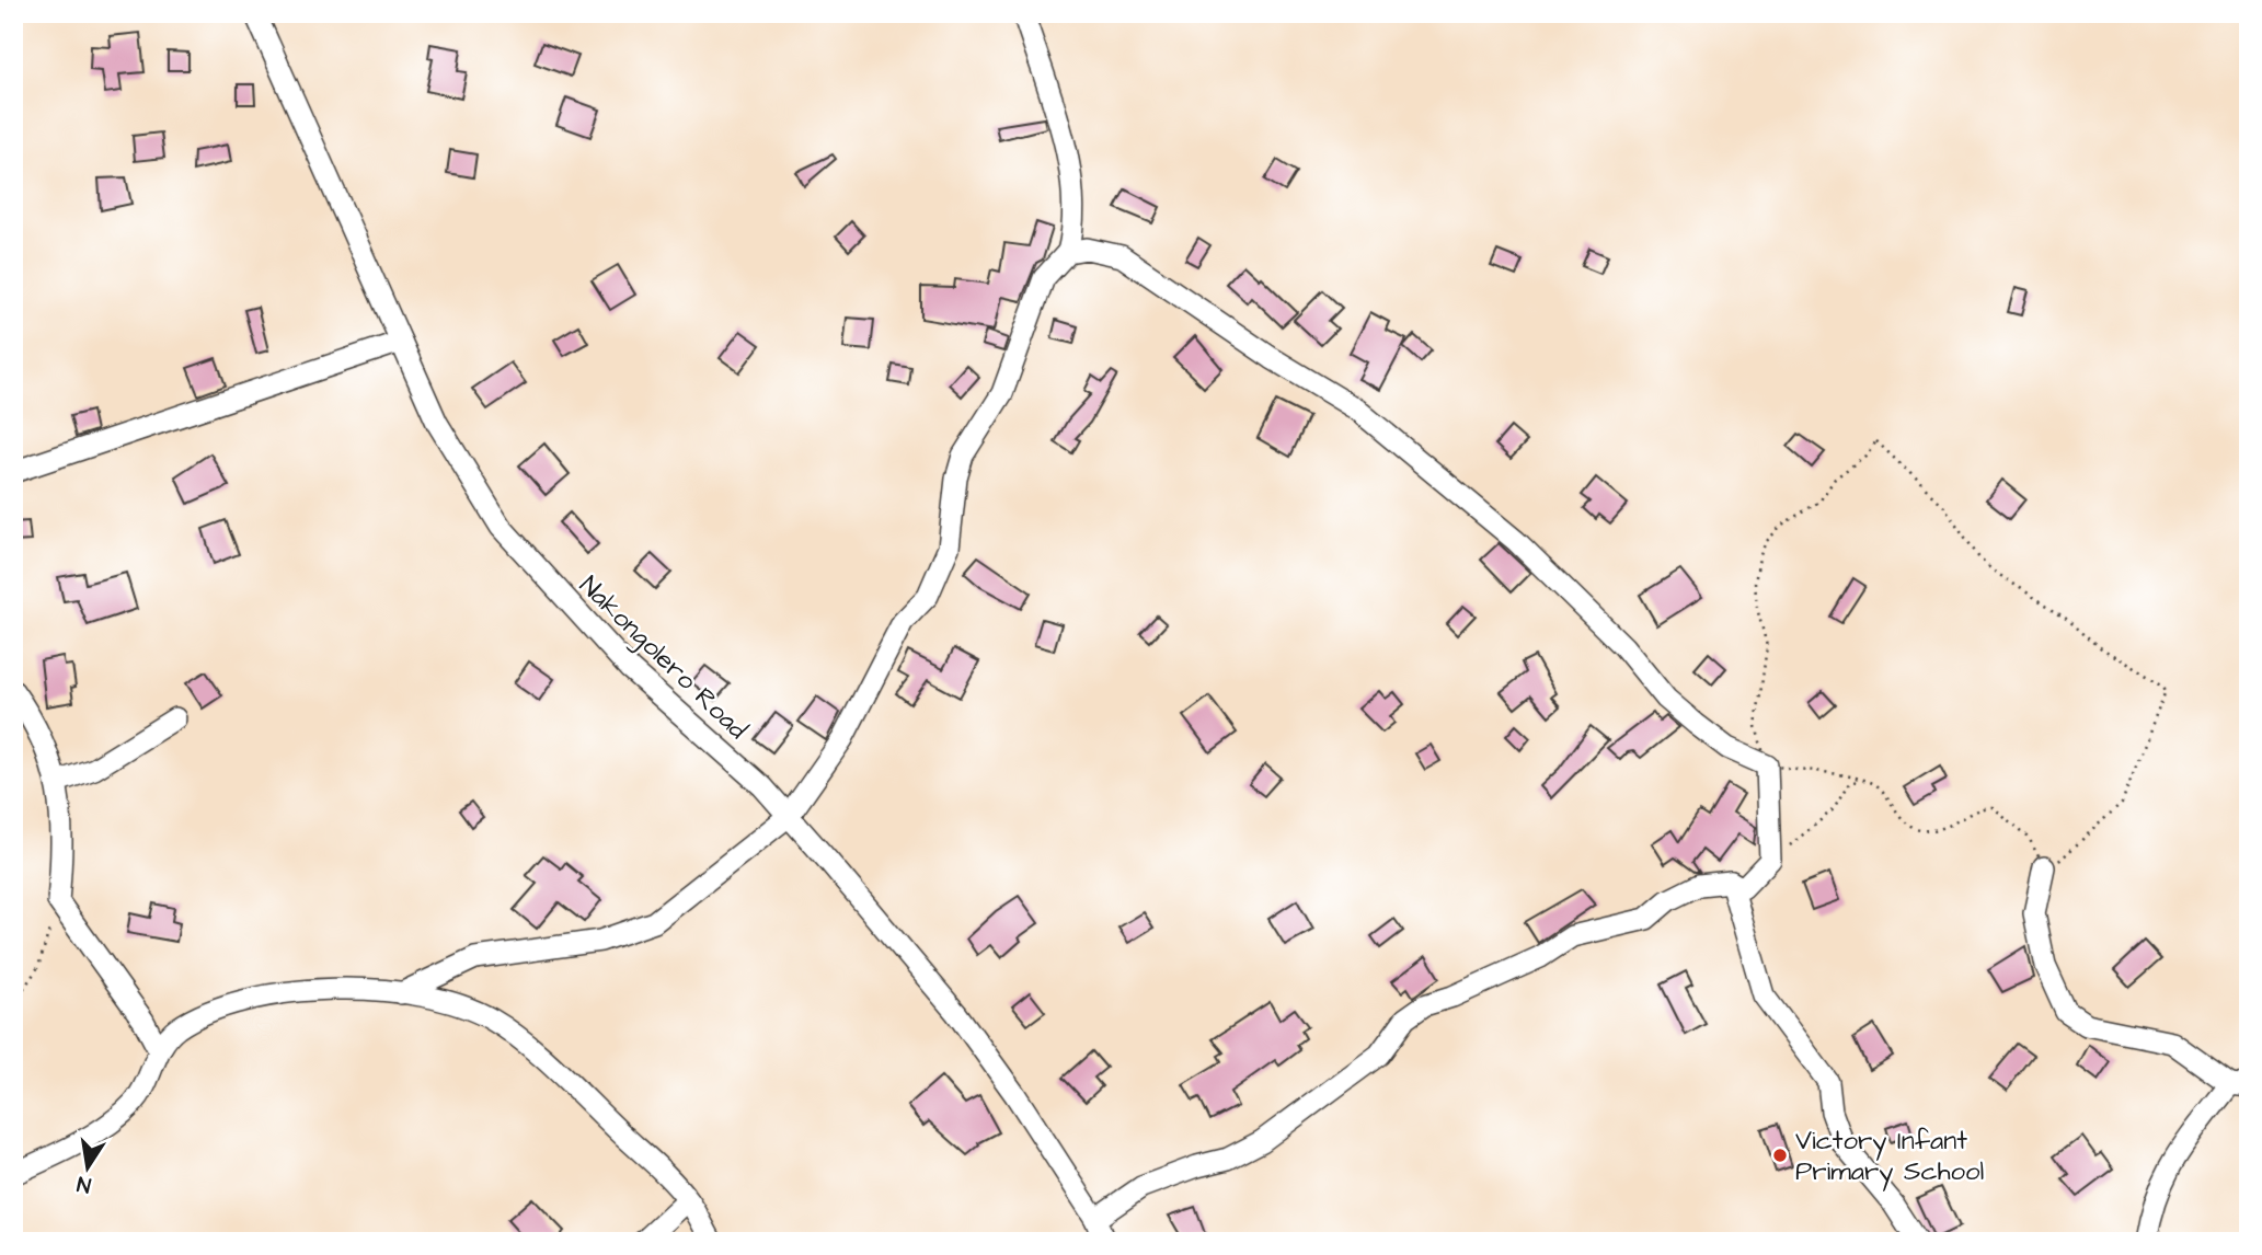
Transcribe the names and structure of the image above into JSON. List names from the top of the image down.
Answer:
{
  "streets": {
    "street": ["Nakongolero Road"]
  },
  "places": ["Victory Infant Primary School"],
  "north": "bottom"
}
